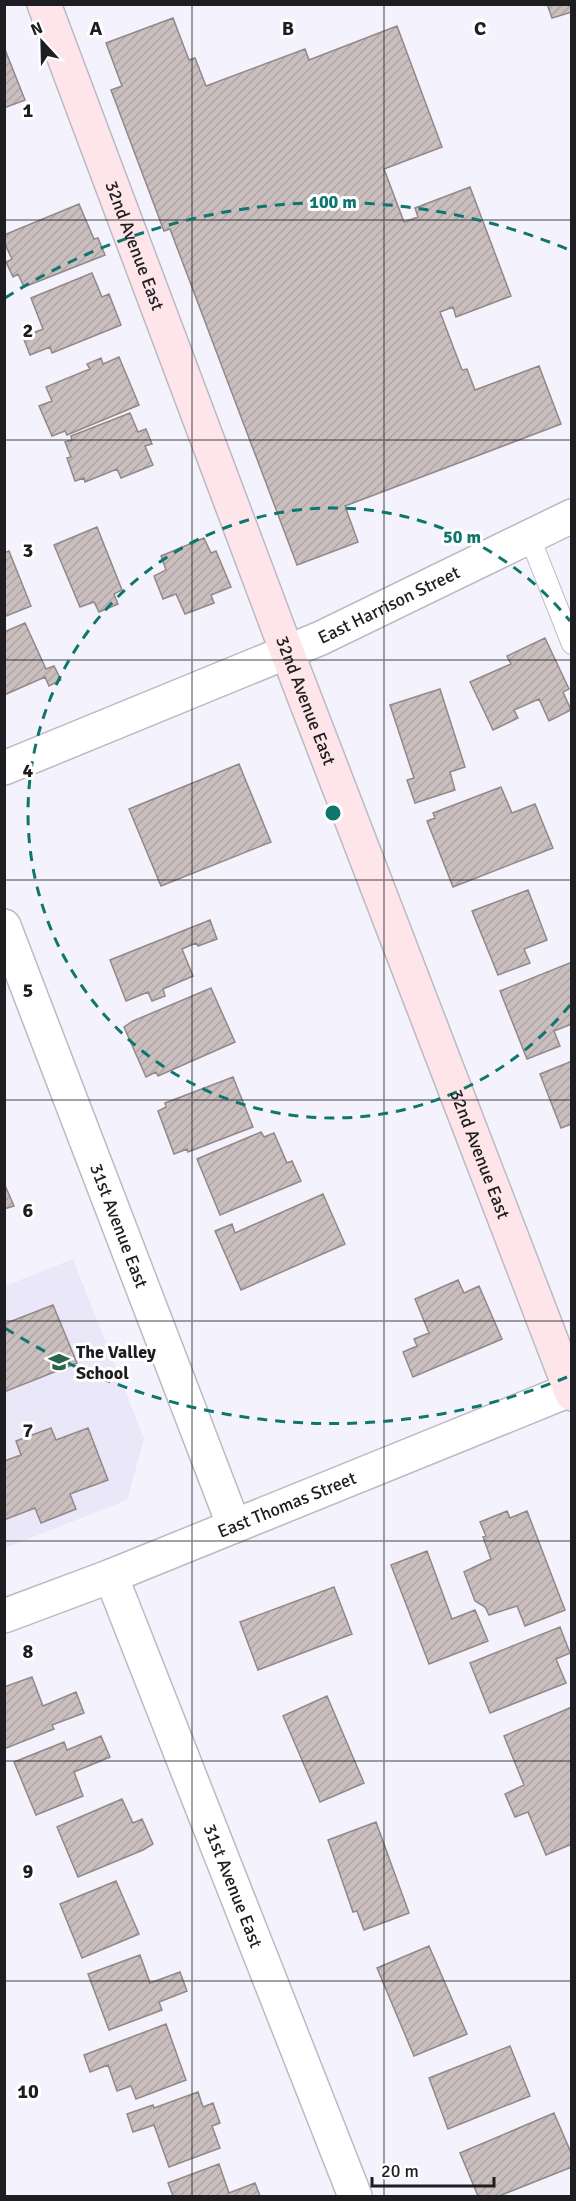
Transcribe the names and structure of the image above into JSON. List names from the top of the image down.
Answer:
{
  "streets": {
    "street": [
      "32nd Avenue East",
      "East Harrison Street",
      "31st Avenue East",
      "East Thomas Street"
    ]
  },
  "crossings": [
    ["32nd Avenue East", "East Harrison Street"],
    ["32nd Avenue East", "East Thomas Street"],
    ["31st Avenue East", "East Thomas Street"]
  ],
  "places": {
    "school or university": ["The Valley School"]
  },
  "scale_bar": "20 m",
  "north": "top",
  "grid": {
    "columns": ["A", "B", "C"],
    "rows": [
      "1",
      "2",
      "3",
      "4",
      "5",
      "6",
      "7",
      "8",
      "9",
      "10"
    ]
  },
  "rings": ["100 m", "50 m"]
}
